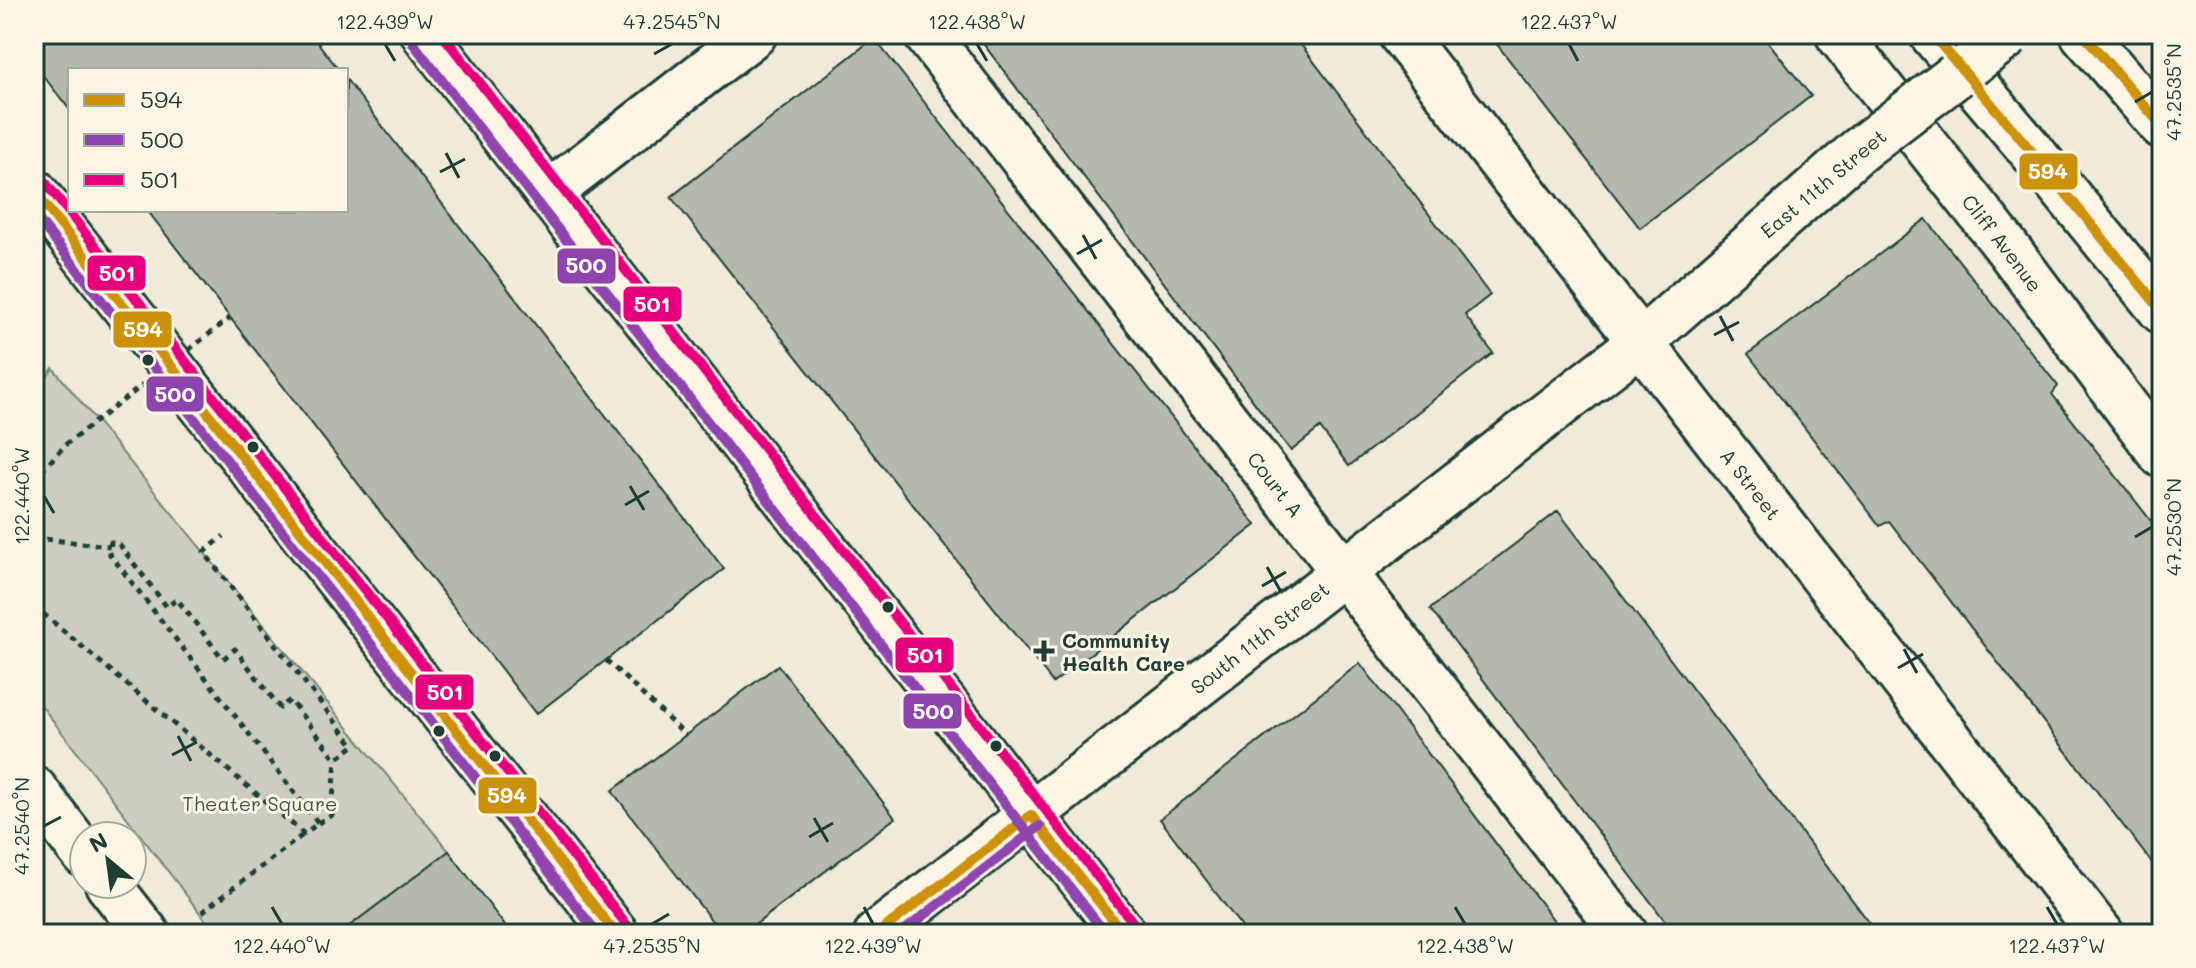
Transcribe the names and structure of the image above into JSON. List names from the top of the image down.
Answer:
{
  "streets": {
    "main road": [
      "East 11th Street",
      "Cliff Avenue",
      "A Street",
      "Court A",
      "South 11th Street"
    ]
  },
  "crossings": [
    ["East 11th Street", "A Street"],
    ["East 11th Street", "South 11th Street"],
    ["A Street", "South 11th Street"],
    ["Court A", "South 11th Street"]
  ],
  "parks": ["Theater Square"],
  "places": {
    "health": ["Community Health Care"]
  },
  "lines": ["transit line 594", "transit line 501", "transit line 500"],
  "legend": ["594", "500", "501"],
  "north": "top left",
  "coordinates": [
    "122.439°W",
    "47.2545°N",
    "122.438°W",
    "122.437°W",
    "47.2535°N",
    "122.440°W",
    "47.2530°N",
    "47.2540°N"
  ]
}
